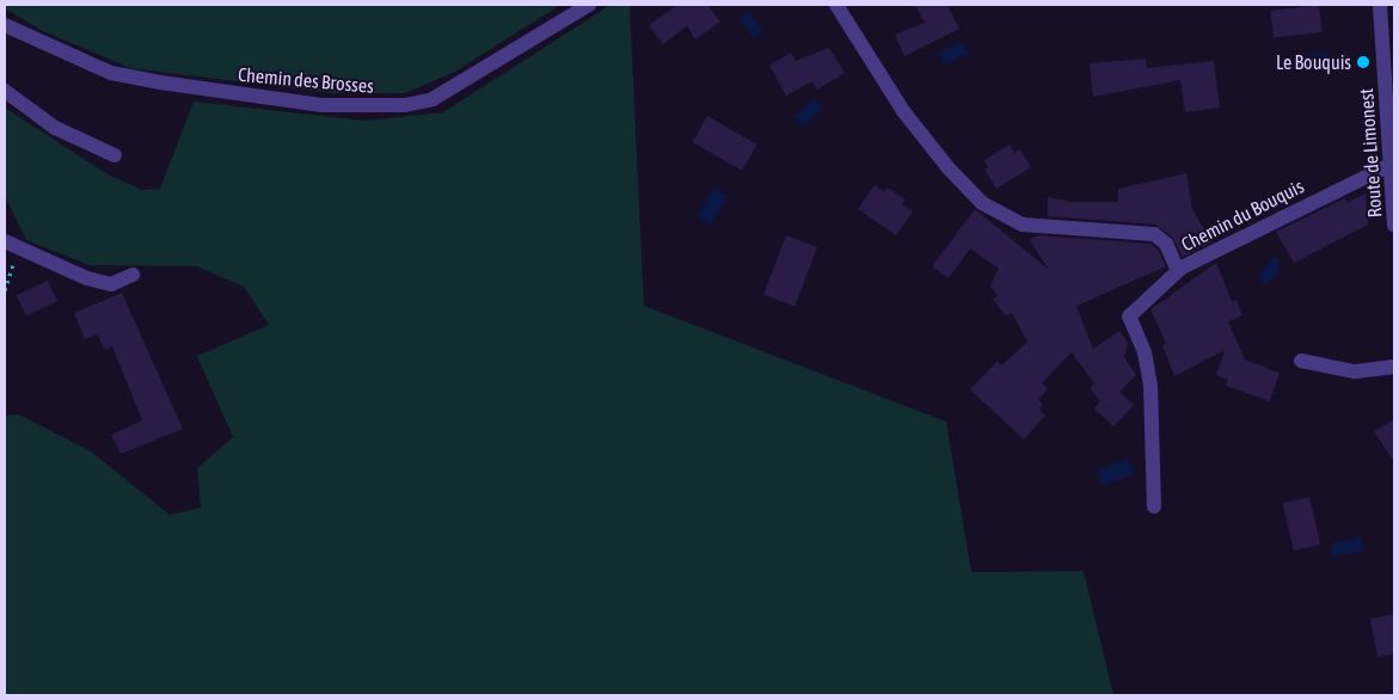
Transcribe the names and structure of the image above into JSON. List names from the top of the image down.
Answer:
{
  "streets": {
    "street": ["Chemin des Brosses", "Route de Limonest", "Chemin du Bouquis"]
  },
  "crossings": [
    ["Route de Limonest", "Chemin du Bouquis"]
  ],
  "places": ["Le Bouquis"]
}
